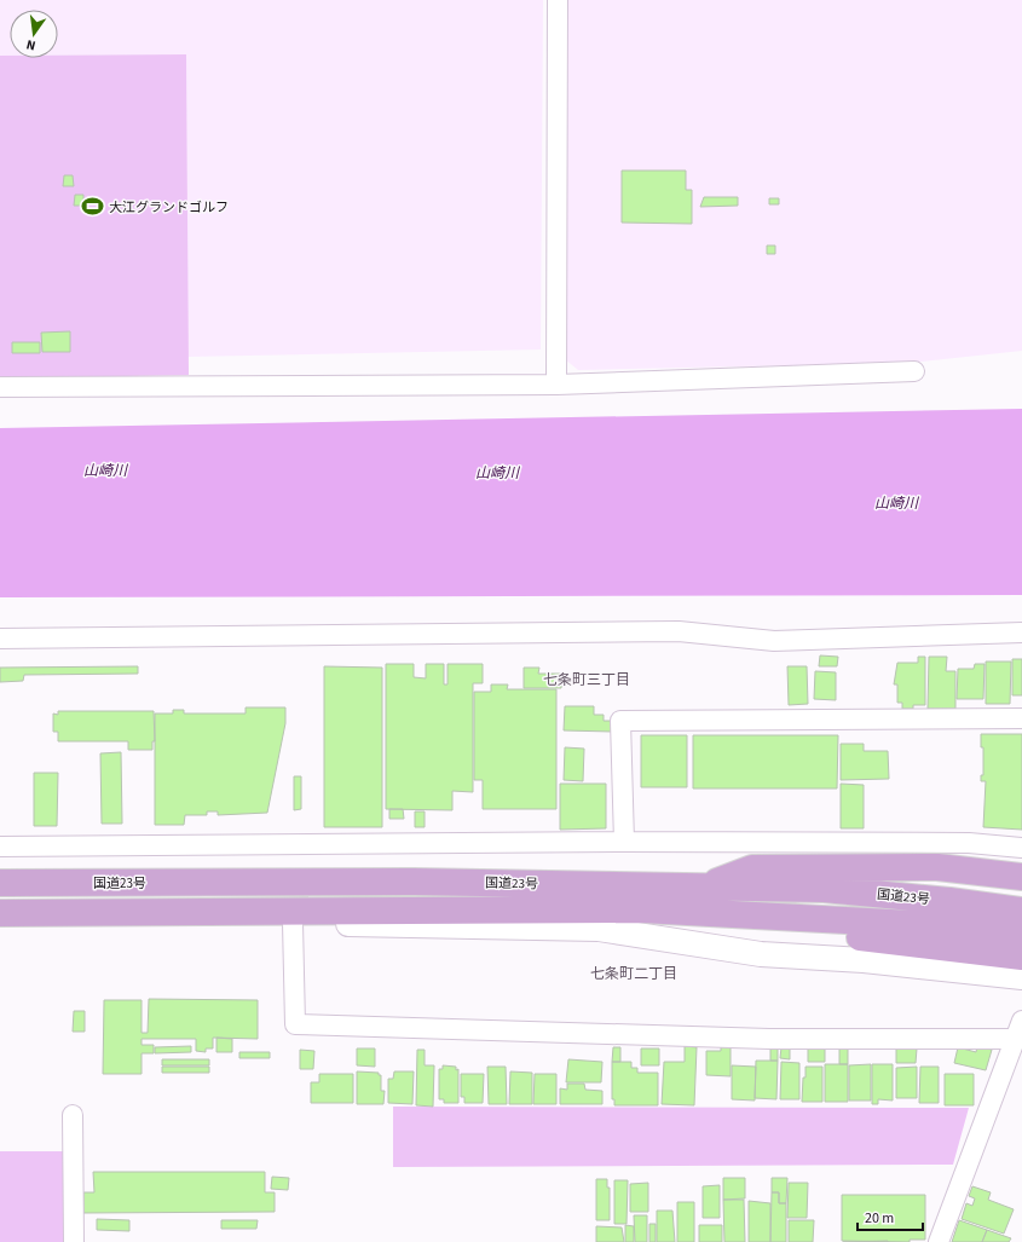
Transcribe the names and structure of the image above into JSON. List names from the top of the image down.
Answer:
{
  "streets": {
    "highway": ["国道23号"]
  },
  "districts": ["七条町三丁目", "七条町二丁目"],
  "water": ["山崎川"],
  "places": {
    "sports": ["大江グランドゴルフ"]
  },
  "scale_bar": "20 m",
  "north": "bottom"
}
